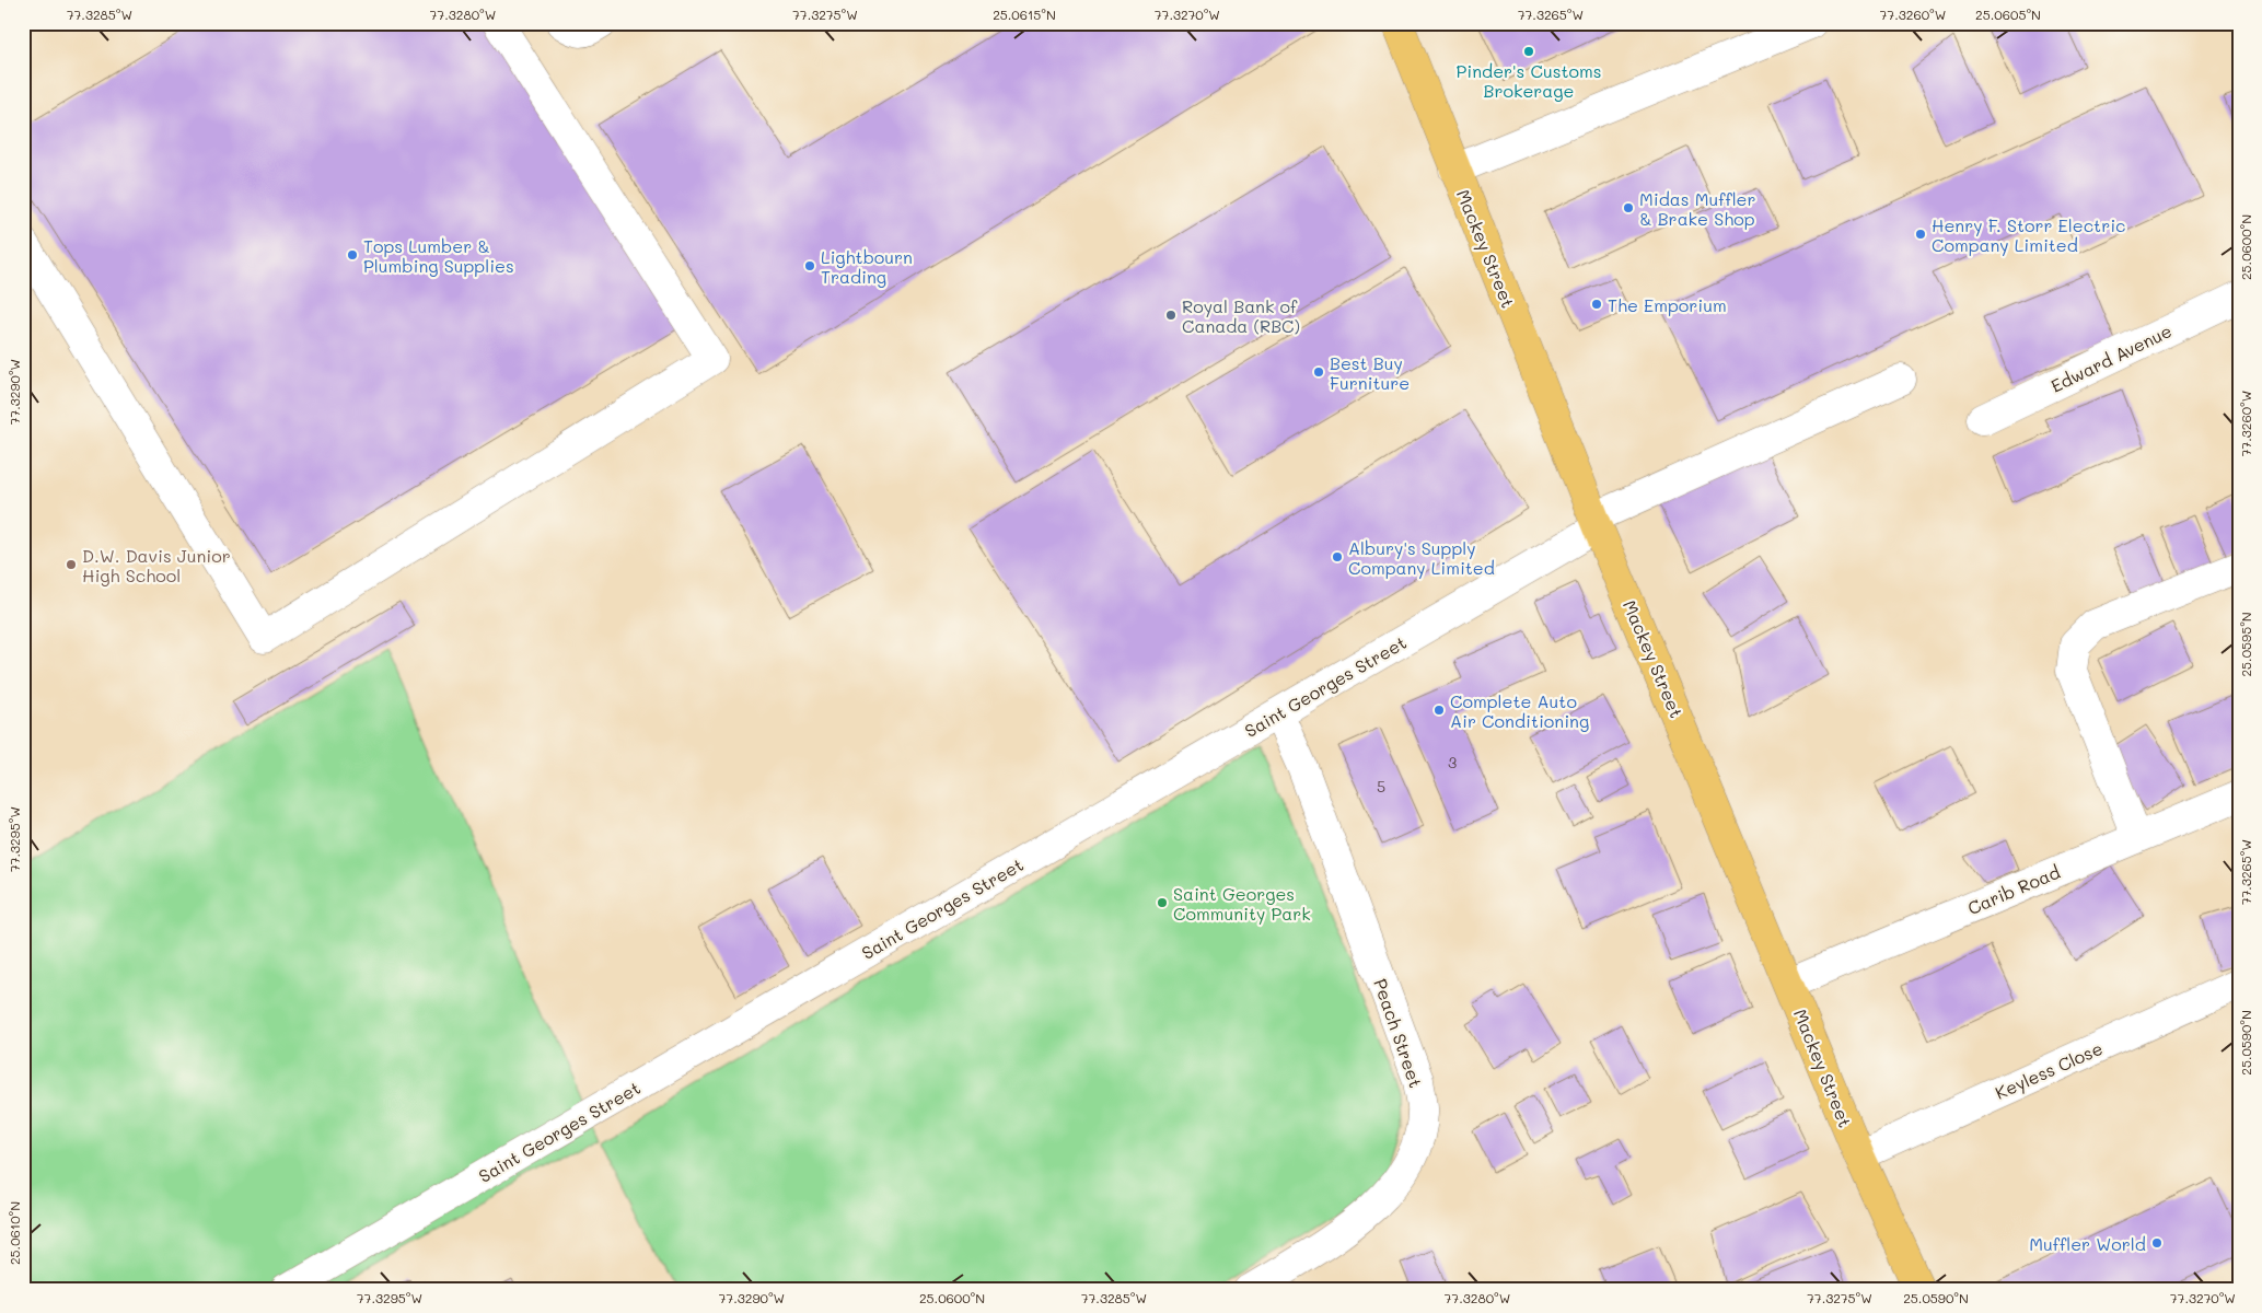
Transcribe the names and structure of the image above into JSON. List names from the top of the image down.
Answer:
{
  "streets": {
    "main road": ["Mackey Street"],
    "street": [
      "Edward Avenue",
      "Saint Georges Street",
      "Carib Road",
      "Peach Street",
      "Keyless Close"
    ]
  },
  "crossings": [
    ["Mackey Street", "Saint Georges Street"],
    ["Mackey Street", "Carib Road"],
    ["Mackey Street", "Keyless Close"],
    ["Saint Georges Street", "Peach Street"]
  ],
  "places": [
    "Pinder's Customs Brokerage",
    "Midas Muffler & Brake Shop",
    "Henry F. Storr Electric Company Limited",
    "Tops Lumber & Plumbing Supplies",
    "Lightbourn Trading",
    "The Emporium",
    "Royal Bank of Canada (RBC)",
    "Best Buy Furniture",
    "Albury's Supply Company Limited",
    "D.W. Davis Junior High School",
    "Complete Auto Air Conditioning",
    "Saint Georges Community Park",
    "Muffler World"
  ],
  "house_numbers": ["3", "5"],
  "coordinates": [
    "77.3285°W",
    "77.3280°W",
    "77.3275°W",
    "25.0615°N",
    "77.3270°W",
    "77.3265°W",
    "77.3260°W",
    "25.0605°N",
    "25.0600°N",
    "77.3290°W",
    "25.0595°N",
    "77.3295°W",
    "25.0590°N",
    "25.0610°N"
  ]
}
